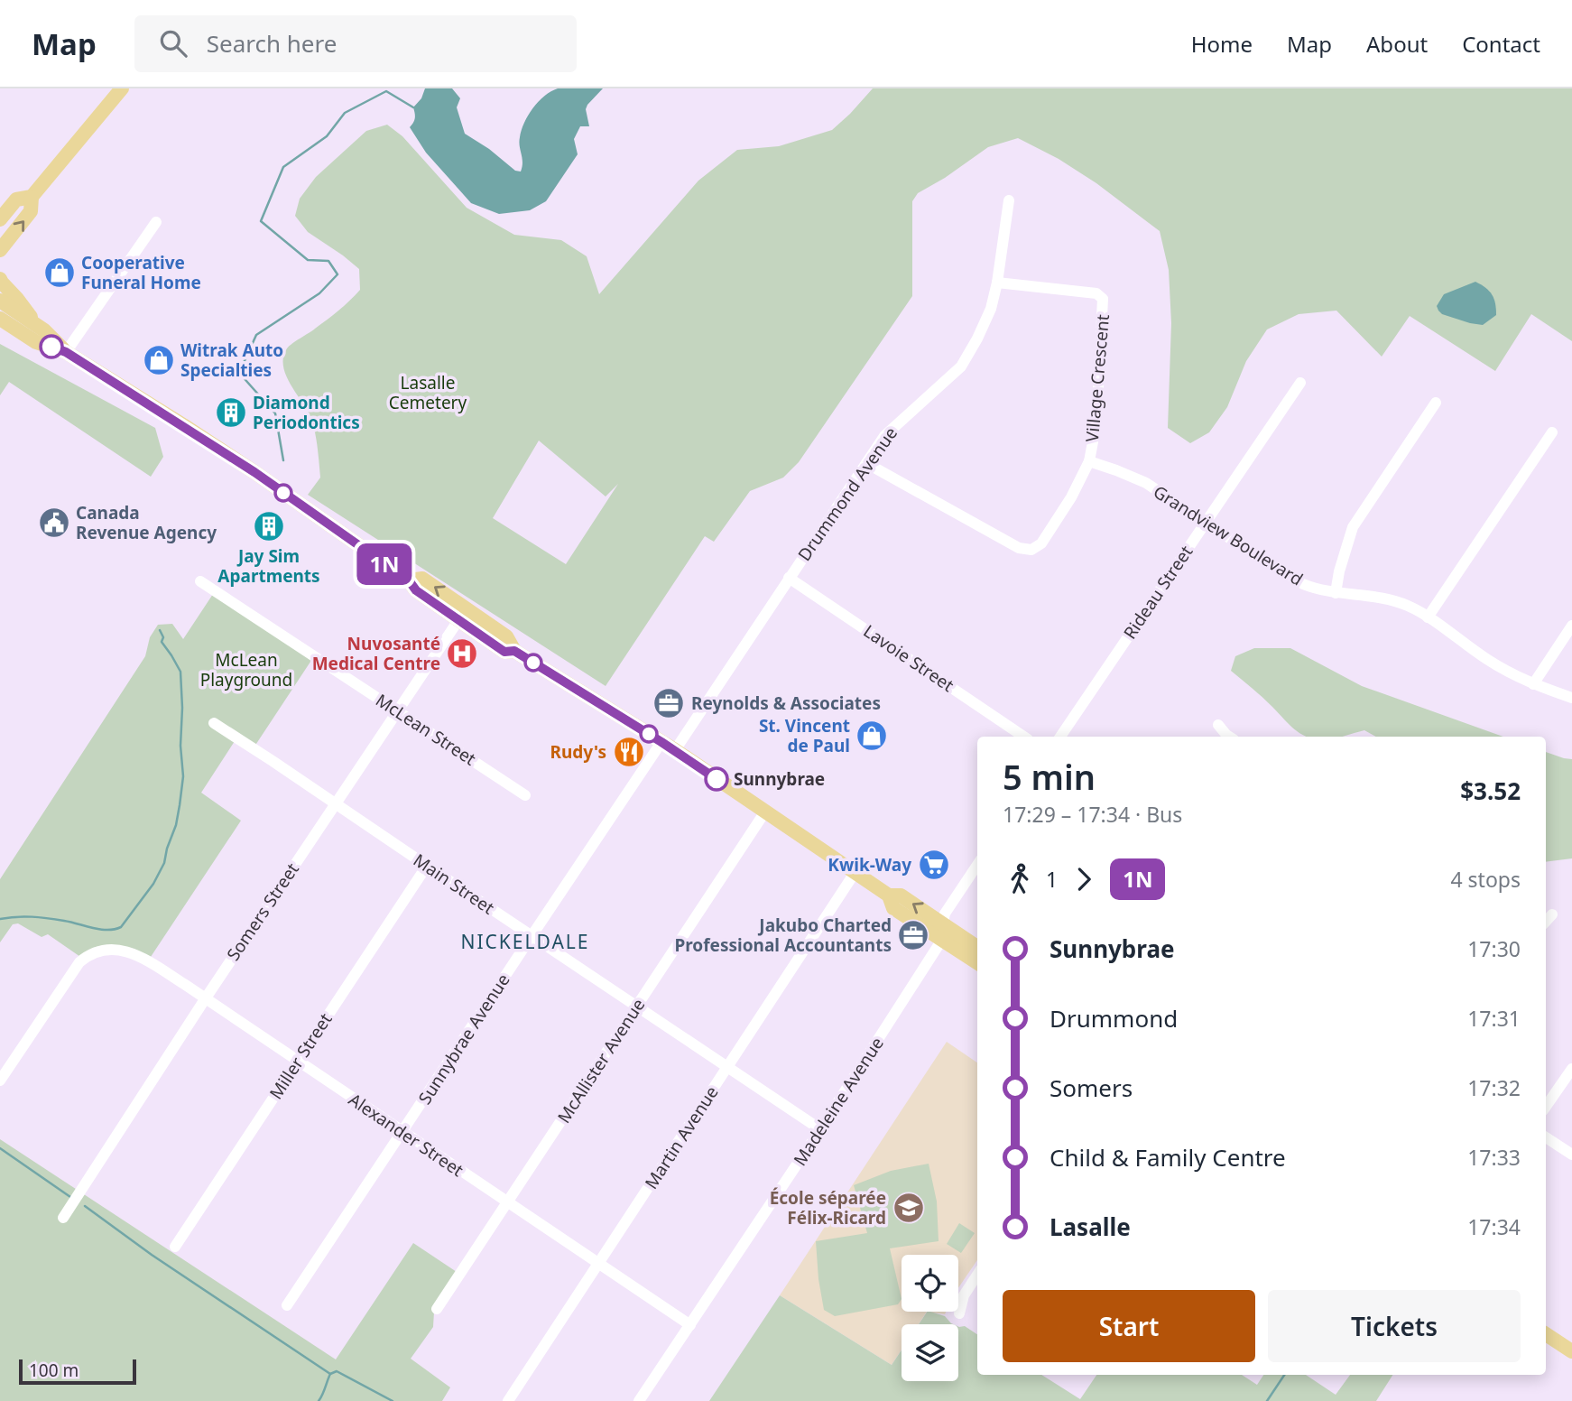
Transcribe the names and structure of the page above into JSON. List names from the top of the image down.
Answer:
{
  "streets": {
    "street": [
      "Village Crescent",
      "Drummond Avenue",
      "Grandview Boulevard",
      "Rideau Street",
      "Lavoie Street",
      "McLean Street",
      "Main Street",
      "Somers Street",
      "Sunnybrae Avenue",
      "Miller Street",
      "McAllister Avenue",
      "Madeleine Avenue",
      "Alexander Street",
      "Martin Avenue"
    ]
  },
  "crossings": [
    ["Village Crescent", "Drummond Avenue"],
    ["Village Crescent", "Grandview Boulevard"],
    ["Drummond Avenue", "Lavoie Street"],
    ["Grandview Boulevard", "Rideau Street"],
    ["McLean Street", "Somers Street"],
    ["Main Street", "Somers Street"],
    ["Main Street", "Sunnybrae Avenue"],
    ["Main Street", "Miller Street"],
    ["Main Street", "McAllister Avenue"],
    ["Main Street", "Madeleine Avenue"],
    ["Main Street", "Martin Avenue"],
    ["Somers Street", "Alexander Street"],
    ["Sunnybrae Avenue", "Alexander Street"],
    ["Miller Street", "Alexander Street"],
    ["McAllister Avenue", "Alexander Street"],
    ["Madeleine Avenue", "Alexander Street"],
    ["Alexander Street", "Martin Avenue"]
  ],
  "districts": ["NICKELDALE"],
  "parks": ["Lasalle Cemetery", "McLean Playground"],
  "places": {
    "shop": ["Cooperative Funeral Home", "Witrak Auto Specialties", "St. Vincent de Paul"],
    "building": ["Diamond Periodontics", "Jay Sim Apartments"],
    "public building": ["Canada Revenue Agency"],
    "hospital": ["Nuvosanté Medical Centre"],
    "office": ["Reynolds & Associates", "Jakubo Charted Professional Accountants"],
    "restaurant": ["Rudy's"],
    "other": ["Sunnybrae"],
    "supermarket": ["Kwik-Way"],
    "school or university": ["École séparée Félix-Ricard"]
  },
  "lines": ["bus line 1N"],
  "scale_bar": "100 m",
  "page": {
    "header": "Map",
    "search": "Search here",
    "nav": [
      "Home",
      "Map",
      "About",
      "Contact"
    ],
    "on_map": "1N",
    "heading": ["5 min", "17:29 – 17:34 · Bus", "$3.52"],
    "legs": ["1", "1N", "4 stops"],
    "list": [
      {
        "name": "Sunnybrae",
        "value": "17:30"
      },
      {
        "name": "Drummond",
        "value": "17:31"
      },
      {
        "name": "Somers",
        "value": "17:32"
      },
      {
        "name": "Child & Family Centre",
        "value": "17:33"
      },
      {
        "name": "Lasalle",
        "value": "17:34"
      }
    ],
    "buttons": ["Start", "Tickets"],
    "scale": "100 m"
  }
}
